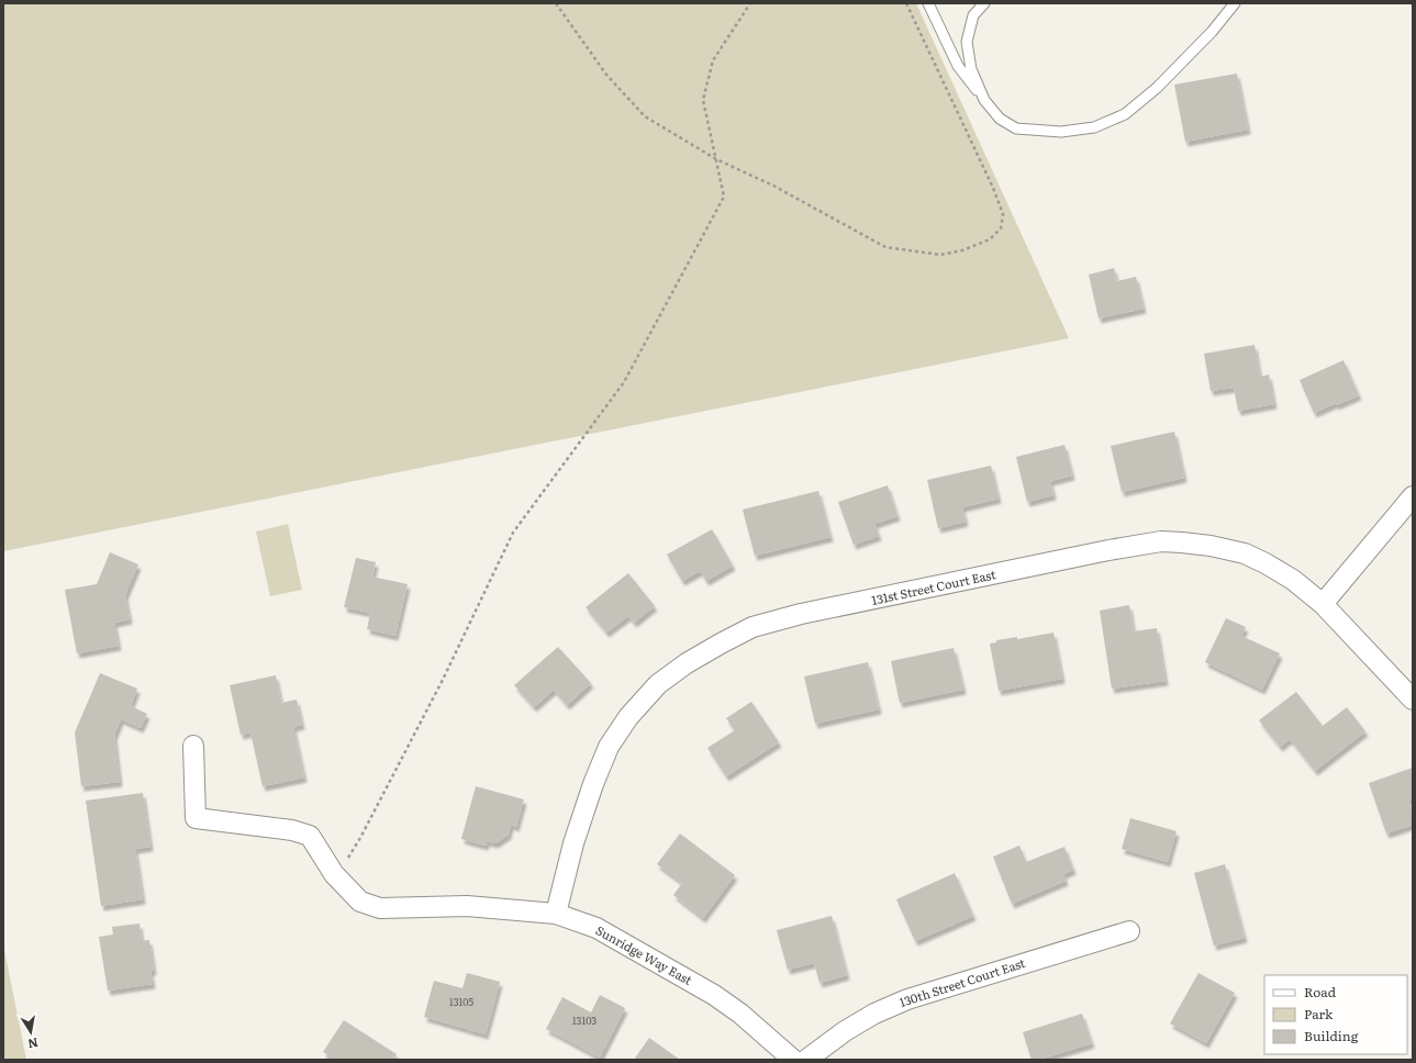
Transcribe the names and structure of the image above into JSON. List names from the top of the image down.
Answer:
{
  "streets": {
    "street": ["131st Street Court East", "Sunridge Way East", "130th Street Court East"]
  },
  "crossings": [
    ["131st Street Court East", "Sunridge Way East"]
  ],
  "house_numbers": ["13105", "13103"],
  "legend": ["Road", "Park", "Building"],
  "north": "bottom"
}
